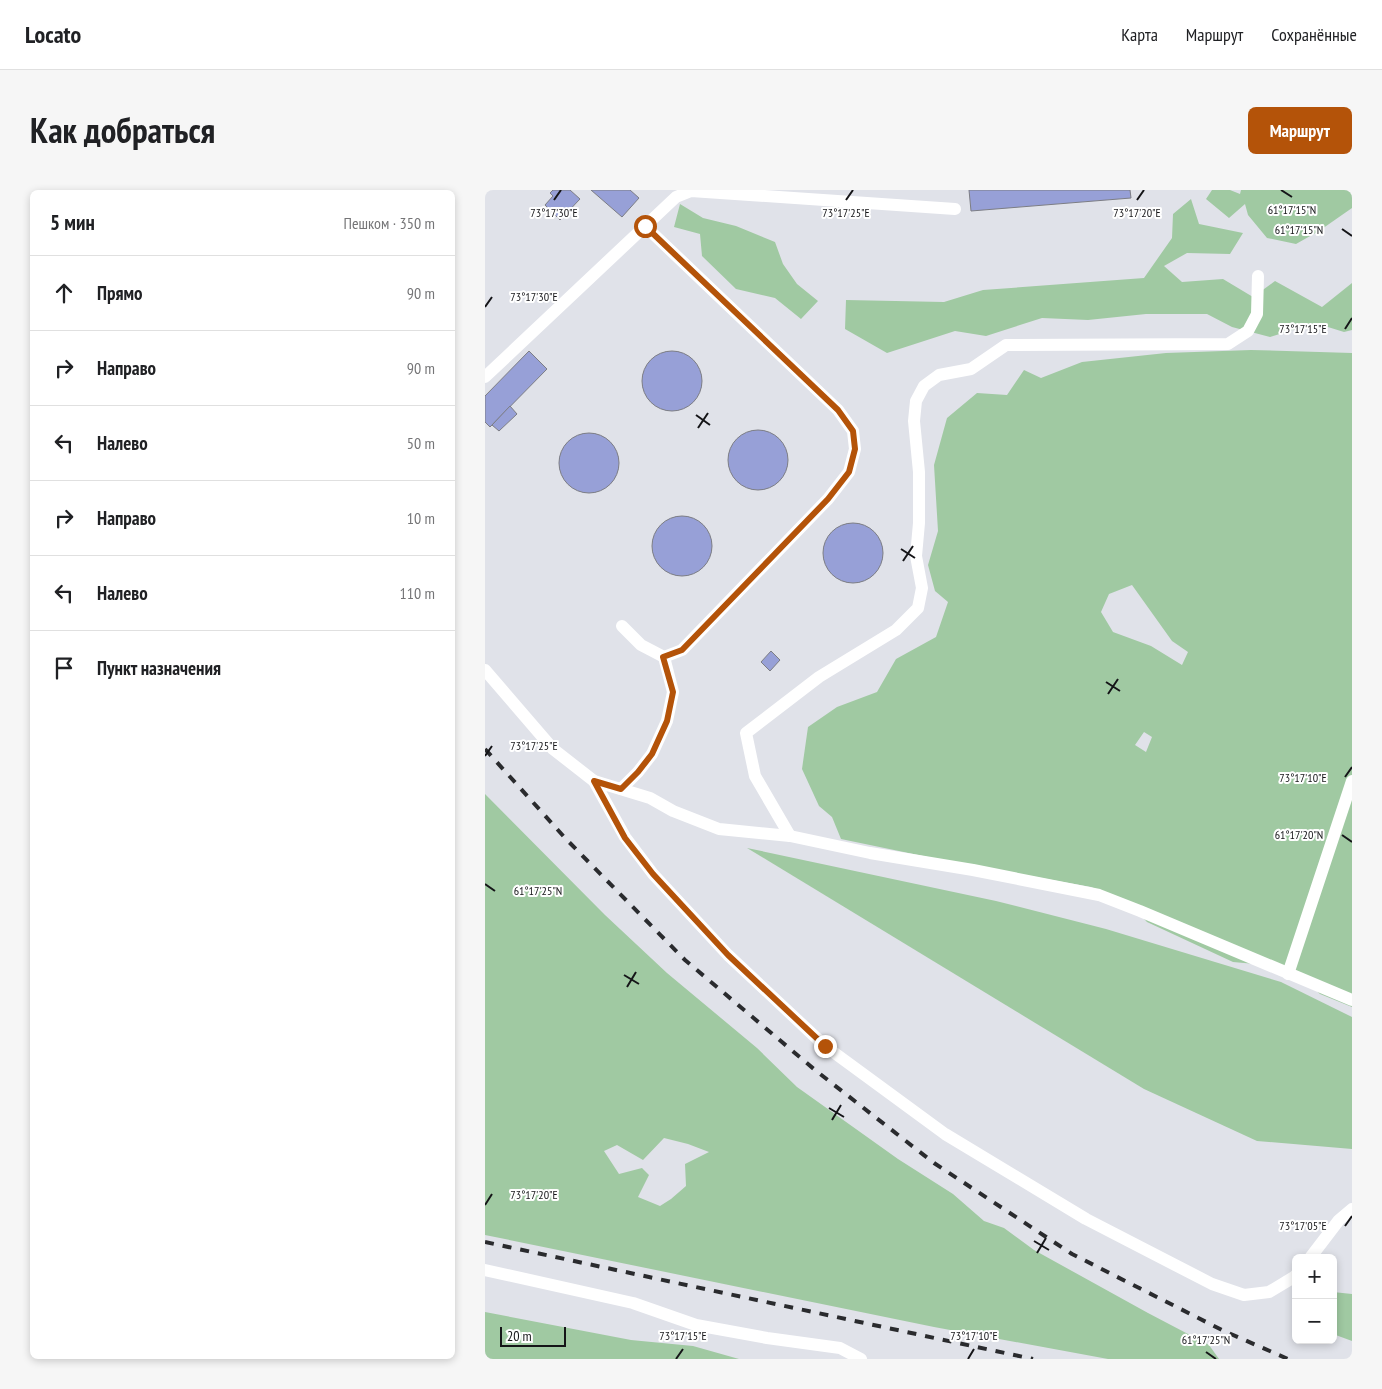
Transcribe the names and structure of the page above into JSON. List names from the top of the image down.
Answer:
{
  "scale_bar": "20 m",
  "page": {
    "header": "Locato",
    "nav": ["Карта", "Маршрут", "Сохранённые"],
    "title": "Как добраться",
    "buttons": "Маршрут",
    "heading": ["5 мин", "Пешком · 350 m"],
    "list": [
      ["Прямо", "90 m"],
      ["Направо", "90 m"],
      ["Налево", "50 m"],
      ["Направо", "10 m"],
      ["Налево", "110 m"],
      "Пункт назначения"
    ],
    "map_buttons": ["+", "−"],
    "scale": "20 m"
  },
  "coordinates": [
    "61°17'15\"N",
    "73°17'25\"E",
    "73°17'30\"E",
    "73°17'20\"E",
    "73°17'15\"E",
    "73°17'10\"E",
    "61°17'20\"N",
    "61°17'25\"N",
    "73°17'05\"E"
  ]
}
